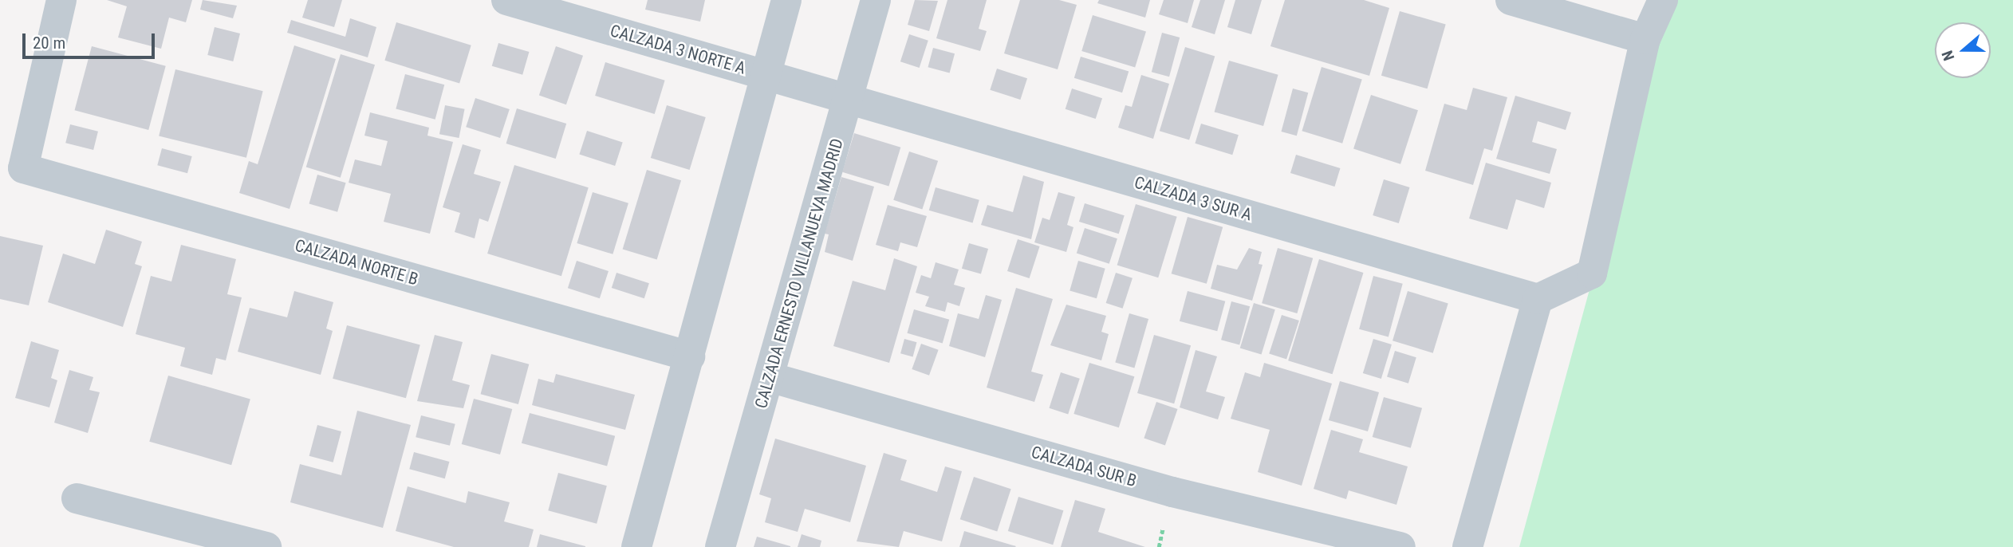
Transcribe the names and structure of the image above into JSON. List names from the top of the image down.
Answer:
{
  "streets": {
    "street": [
      "CALZADA 3 NORTE A",
      "CALZADA 3 SUR A",
      "CALZADA NORTE B",
      "CALZADA ERNESTO VILLANUEVA MADRID",
      "CALZADA SUR B"
    ]
  },
  "crossings": [
    ["CALZADA 3 NORTE A", "CALZADA 3 SUR A"],
    ["CALZADA 3 NORTE A", "CALZADA ERNESTO VILLANUEVA MADRID"],
    ["CALZADA 3 SUR A", "CALZADA ERNESTO VILLANUEVA MADRID"],
    ["CALZADA ERNESTO VILLANUEVA MADRID", "CALZADA SUR B"]
  ],
  "scale_bar": "20 m",
  "north": "left"
}
